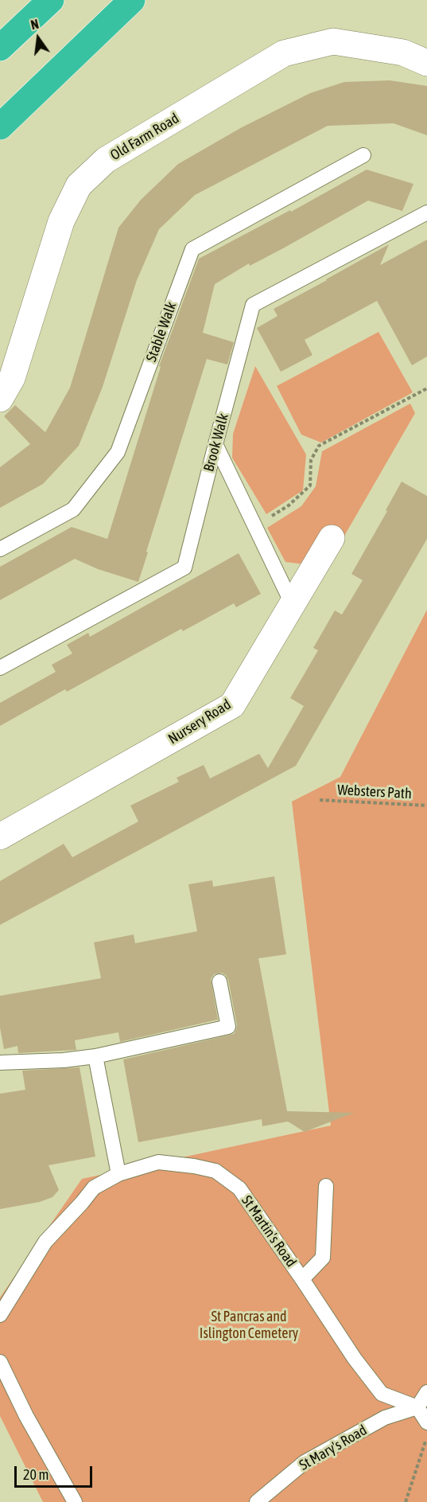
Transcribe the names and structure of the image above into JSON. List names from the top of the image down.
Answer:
{
  "streets": {
    "street": ["Old Farm Road", "Nursery Road"],
    "lane": [
      "Stable Walk",
      "Brook Walk",
      "St Martin's Road",
      "St Mary's Road"
    ],
    "path": ["Websters Path"]
  },
  "crossings": [
    ["St Martin's Road", "St Mary's Road"]
  ],
  "parks": ["St Pancras and Islington Cemetery"],
  "scale_bar": "20 m",
  "north": "top"
}
